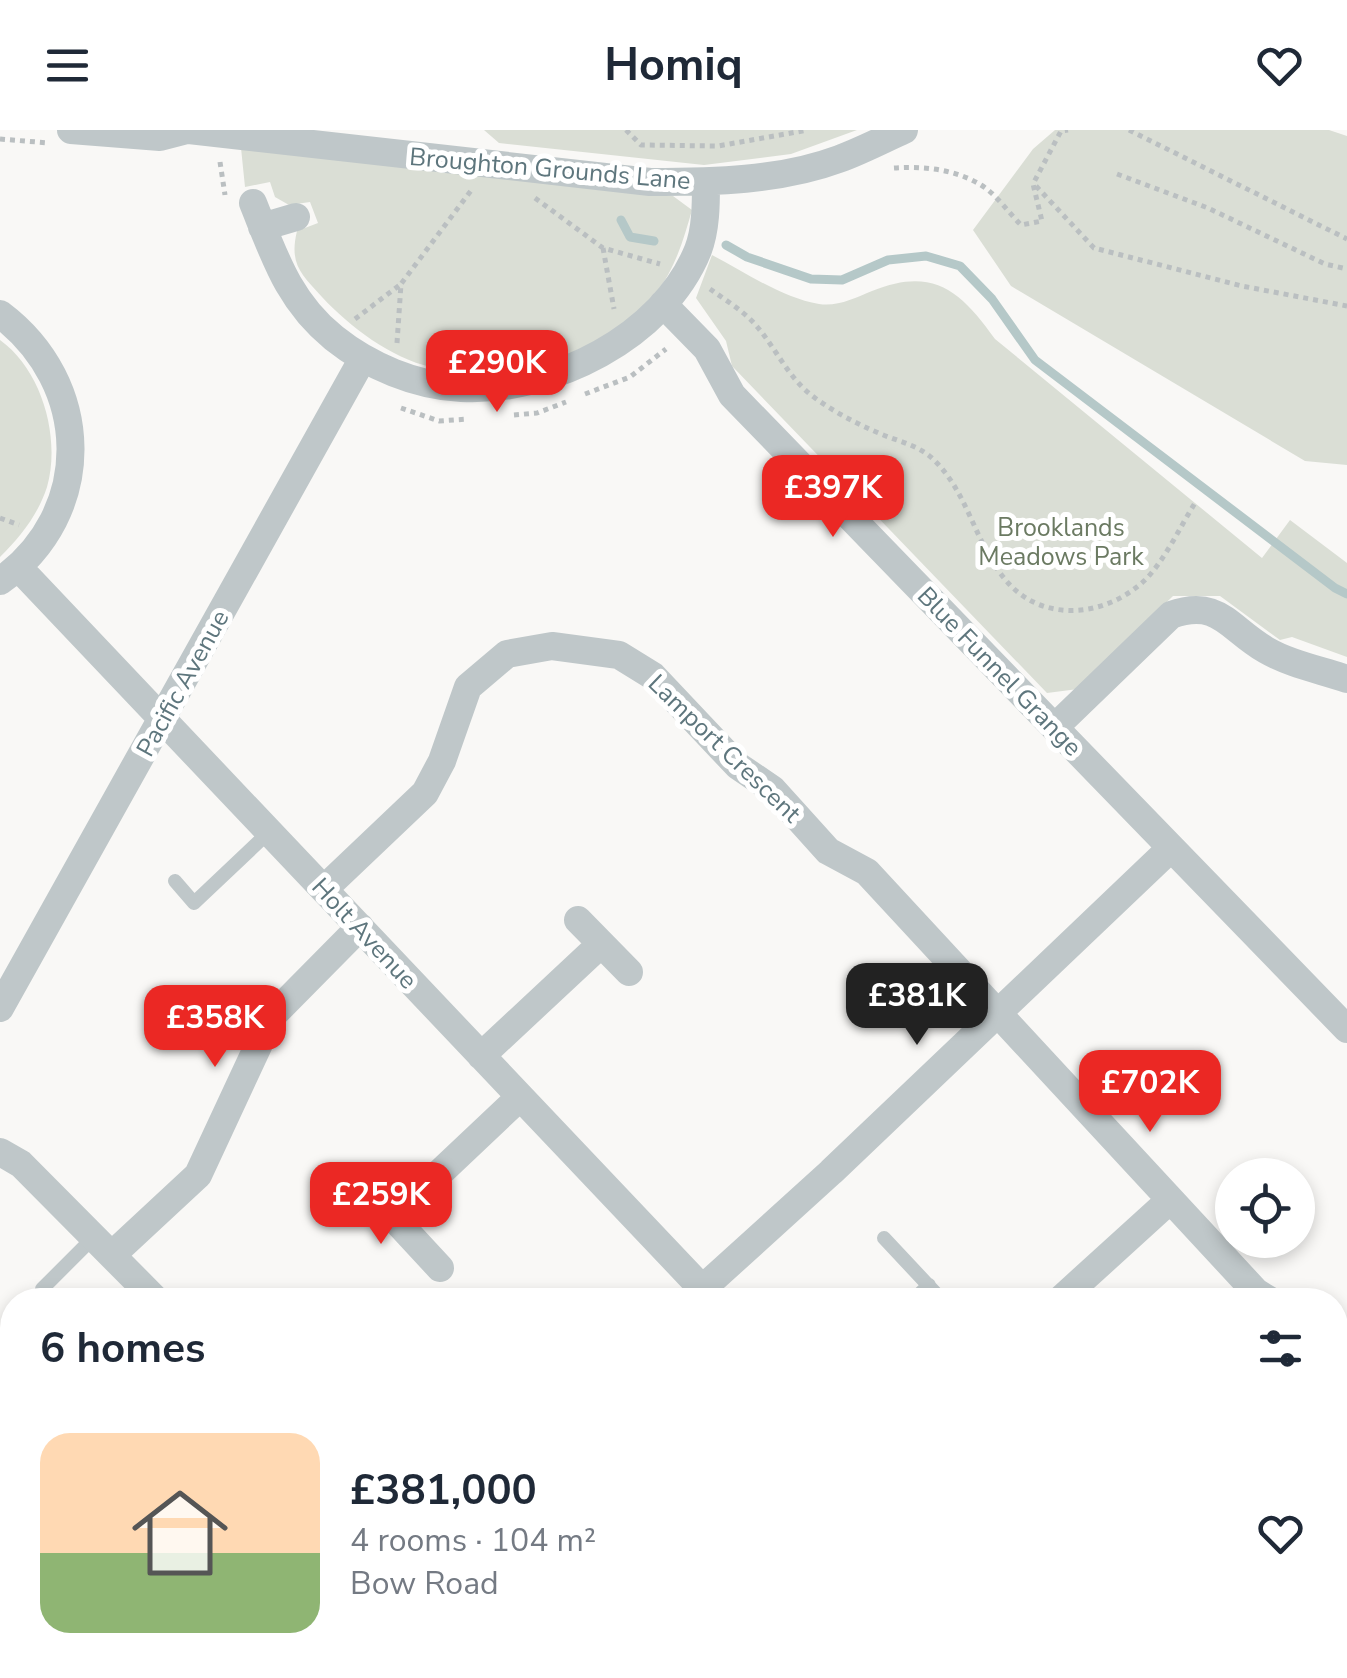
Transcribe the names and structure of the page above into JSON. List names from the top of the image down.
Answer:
{
  "streets": {
    "street": [
      "Broughton Grounds Lane",
      "Blue Funnel Grange",
      "Pacific Avenue",
      "Lamport Crescent",
      "Holt Avenue"
    ]
  },
  "crossings": [
    ["Pacific Avenue", "Holt Avenue"],
    ["Lamport Crescent", "Holt Avenue"]
  ],
  "parks": ["Brooklands Meadows Park"],
  "page": {
    "header": "Homiq",
    "price": [
      "£290K",
      "£397K",
      "£381K",
      "£358K",
      "£702K",
      "£259K"
    ],
    "heading": "6 homes",
    "list": [
      {
        "name": "£381,000",
        "note": "4 rooms · 104 m² · Bow Road"
      }
    ]
  }
}
